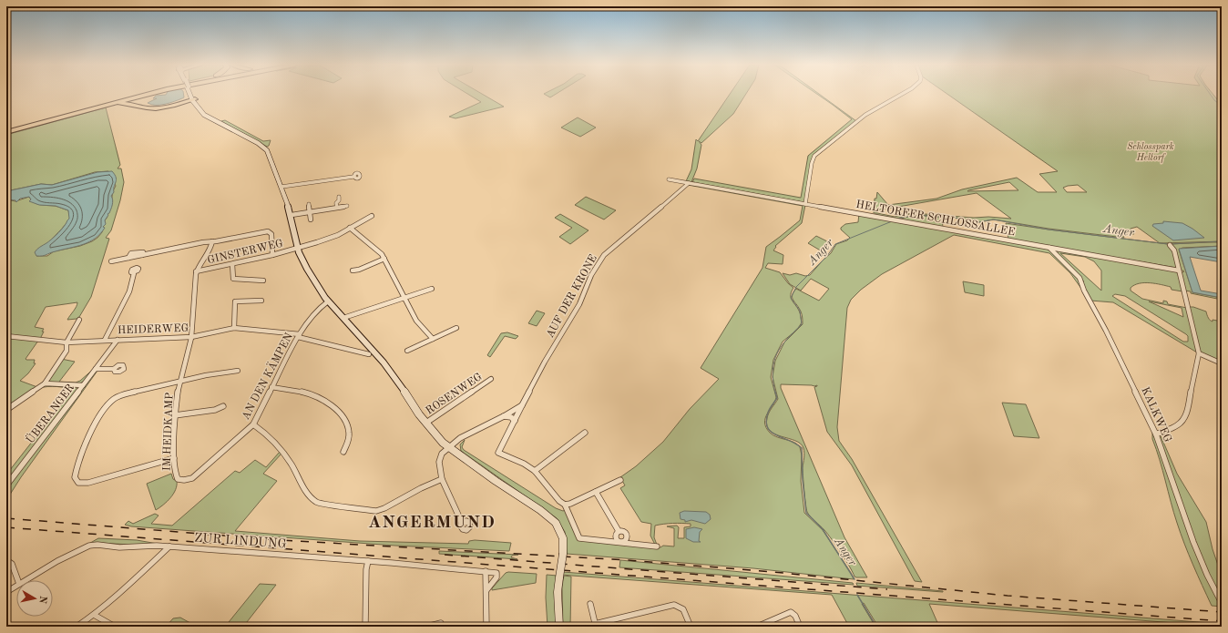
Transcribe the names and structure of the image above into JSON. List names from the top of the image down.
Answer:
{
  "streets": {
    "street": [
      "HELTORFER SCHLOSSALLEE",
      "GINSTERWEG",
      "AUF DER KRONE",
      "HEIDERWEG",
      "AN DEN KÄMPEN",
      "ROSENWEG",
      "ÜBERANGER",
      "KALKWEG",
      "IM HEIDKAMP",
      "ZUR LINDUNG"
    ]
  },
  "crossings": [
    ["HELTORFER SCHLOSSALLEE", "AUF DER KRONE"],
    ["HELTORFER SCHLOSSALLEE", "KALKWEG"],
    ["GINSTERWEG", "HEIDERWEG"],
    ["GINSTERWEG", "IM HEIDKAMP"],
    ["HEIDERWEG", "AN DEN KÄMPEN"],
    ["HEIDERWEG", "ÜBERANGER"],
    ["HEIDERWEG", "IM HEIDKAMP"],
    ["AN DEN KÄMPEN", "IM HEIDKAMP"]
  ],
  "districts": ["ANGERMUND"],
  "water": ["Anger"],
  "parks": ["Schlosspark Heltorf"],
  "north": "right"
}
